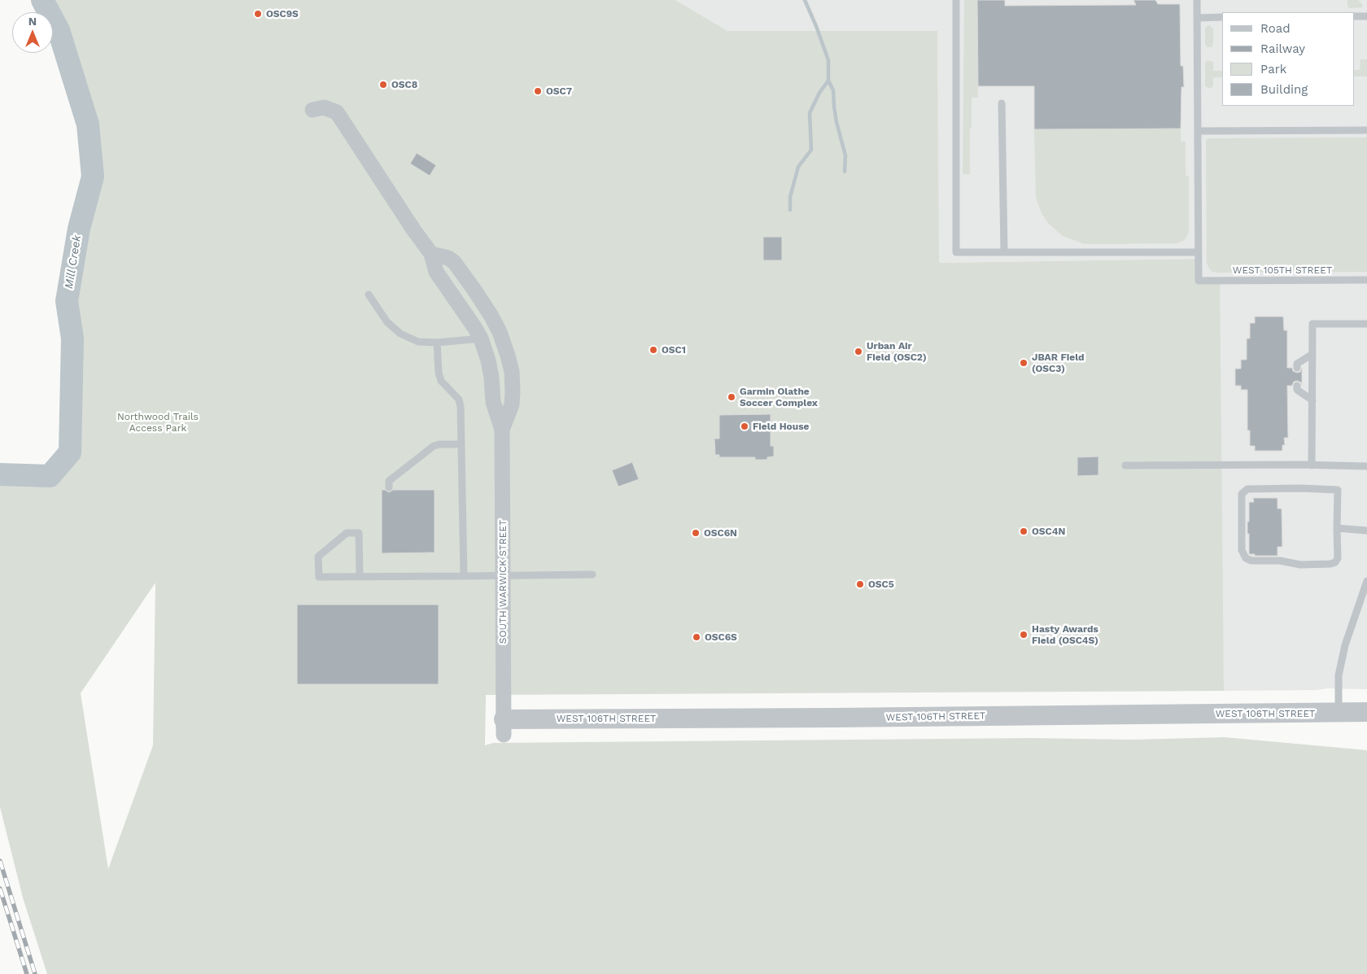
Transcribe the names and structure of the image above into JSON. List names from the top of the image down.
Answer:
{
  "streets": {
    "street": ["SOUTH WARWICK STREET", "WEST 106TH STREET"],
    "lane": ["WEST 105TH STREET"]
  },
  "crossings": [
    ["SOUTH WARWICK STREET", "WEST 106TH STREET"]
  ],
  "water": ["Mill Creek"],
  "parks": ["Northwood Trails Access Park"],
  "places": [
    "OSC9S",
    "OSC8",
    "OSC7",
    "OSC1",
    "Urban Air Field (OSC2)",
    "JBAR Field (OSC3)",
    "Garmin Olathe Soccer Complex",
    "Field House",
    "OSC4N",
    "OSC6N",
    "OSC5",
    "Hasty Awards Field (OSC4S)",
    "OSC6S"
  ],
  "legend": [
    "Road",
    "Railway",
    "Park",
    "Building"
  ],
  "north": "top"
}
